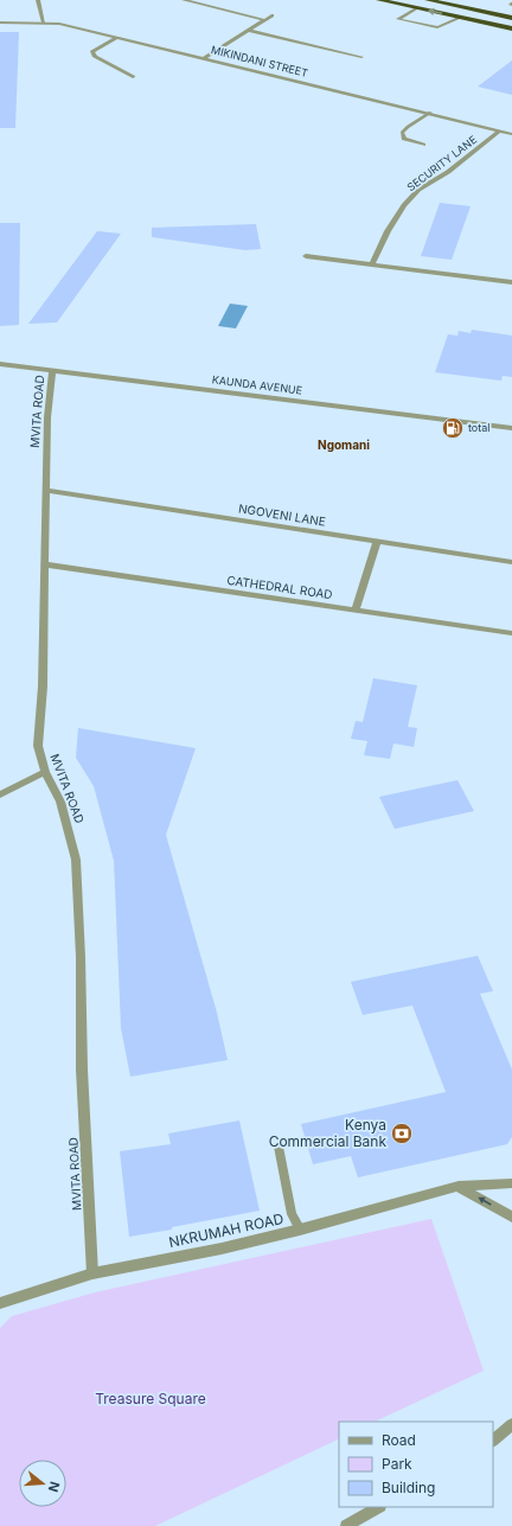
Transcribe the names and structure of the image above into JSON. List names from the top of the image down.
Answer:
{
  "streets": {
    "street": [
      "MIKINDANI STREET",
      "SECURITY LANE",
      "KAUNDA AVENUE",
      "MVITA ROAD",
      "NGOVENI LANE",
      "CATHEDRAL ROAD",
      "NKRUMAH ROAD"
    ]
  },
  "crossings": [
    ["MIKINDANI STREET", "SECURITY LANE"],
    ["KAUNDA AVENUE", "MVITA ROAD"],
    ["MVITA ROAD", "NGOVENI LANE"],
    ["MVITA ROAD", "CATHEDRAL ROAD"],
    ["MVITA ROAD", "NKRUMAH ROAD"]
  ],
  "districts": ["Ngomani"],
  "parks": ["Treasure Square"],
  "places": {
    "fuel station": ["total"],
    "bank": ["Kenya Commercial Bank"]
  },
  "legend": ["Road", "Park", "Building"],
  "north": "right"
}
